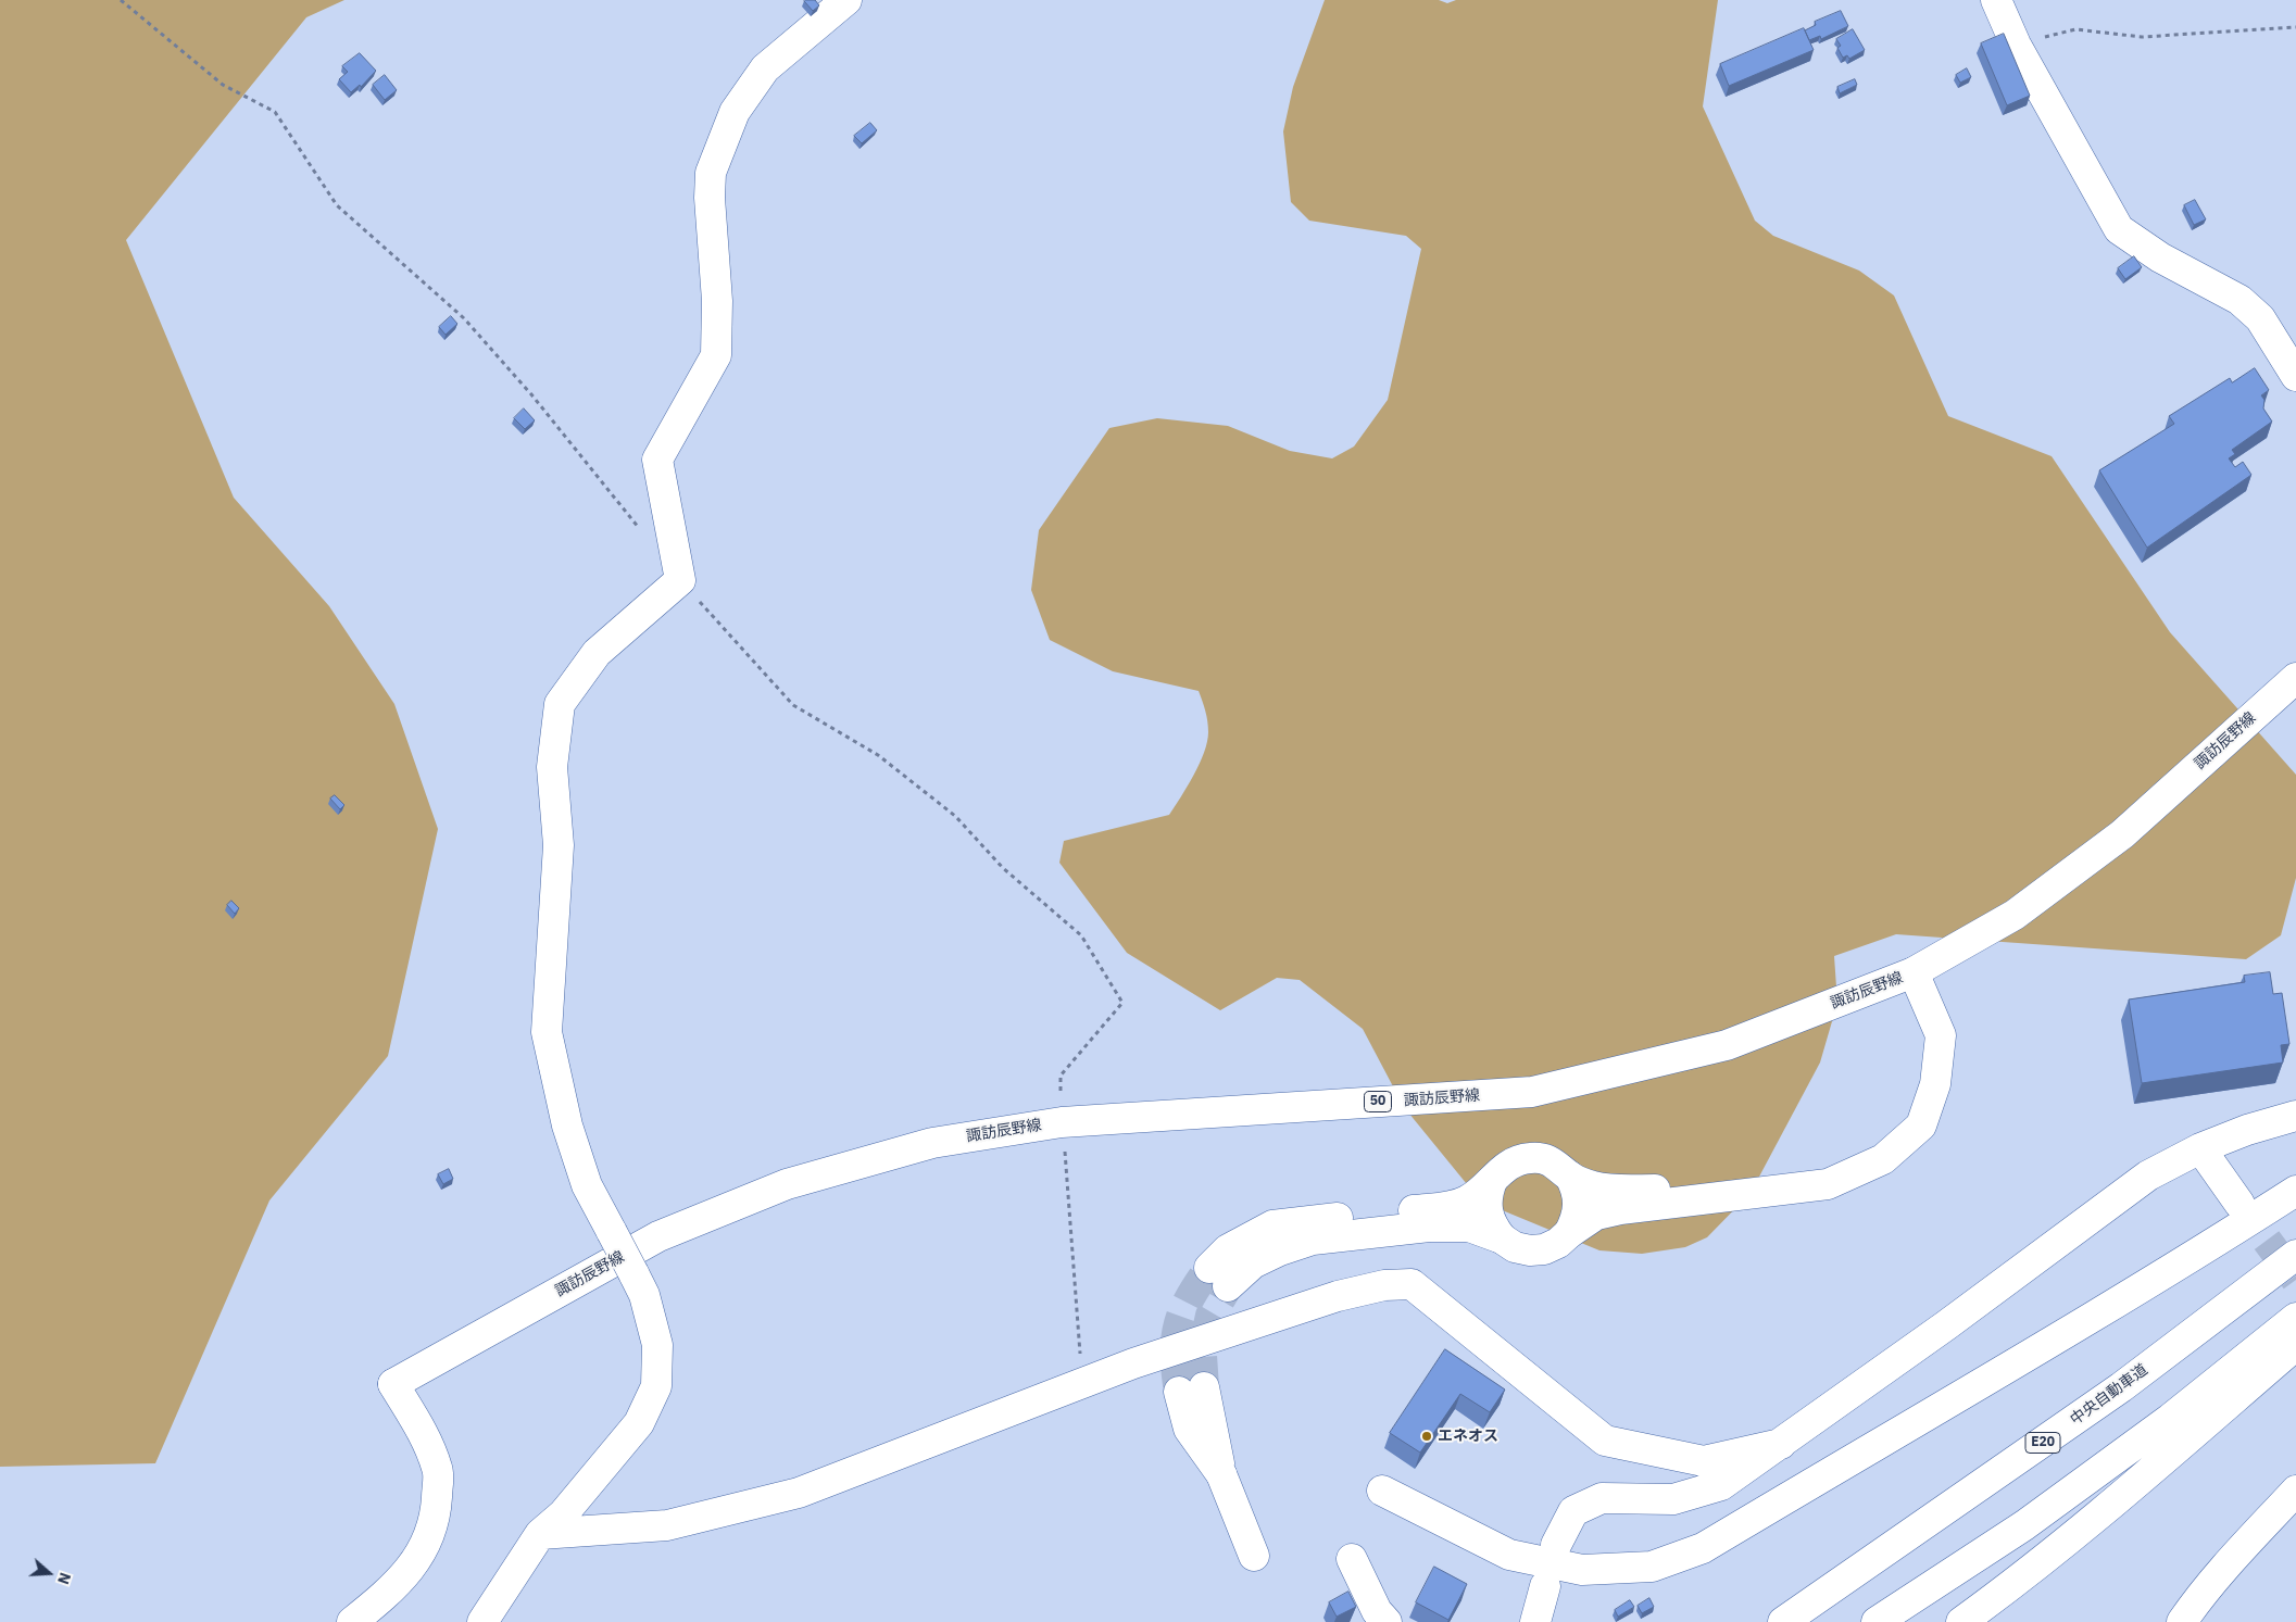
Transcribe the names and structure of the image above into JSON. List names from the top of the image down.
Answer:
{
  "streets": {
    "main road": [
      "諏訪辰野線",
      "50",
      "中央自動車道",
      "E20"
    ]
  },
  "places": ["エネオス"],
  "north": "right"
}
